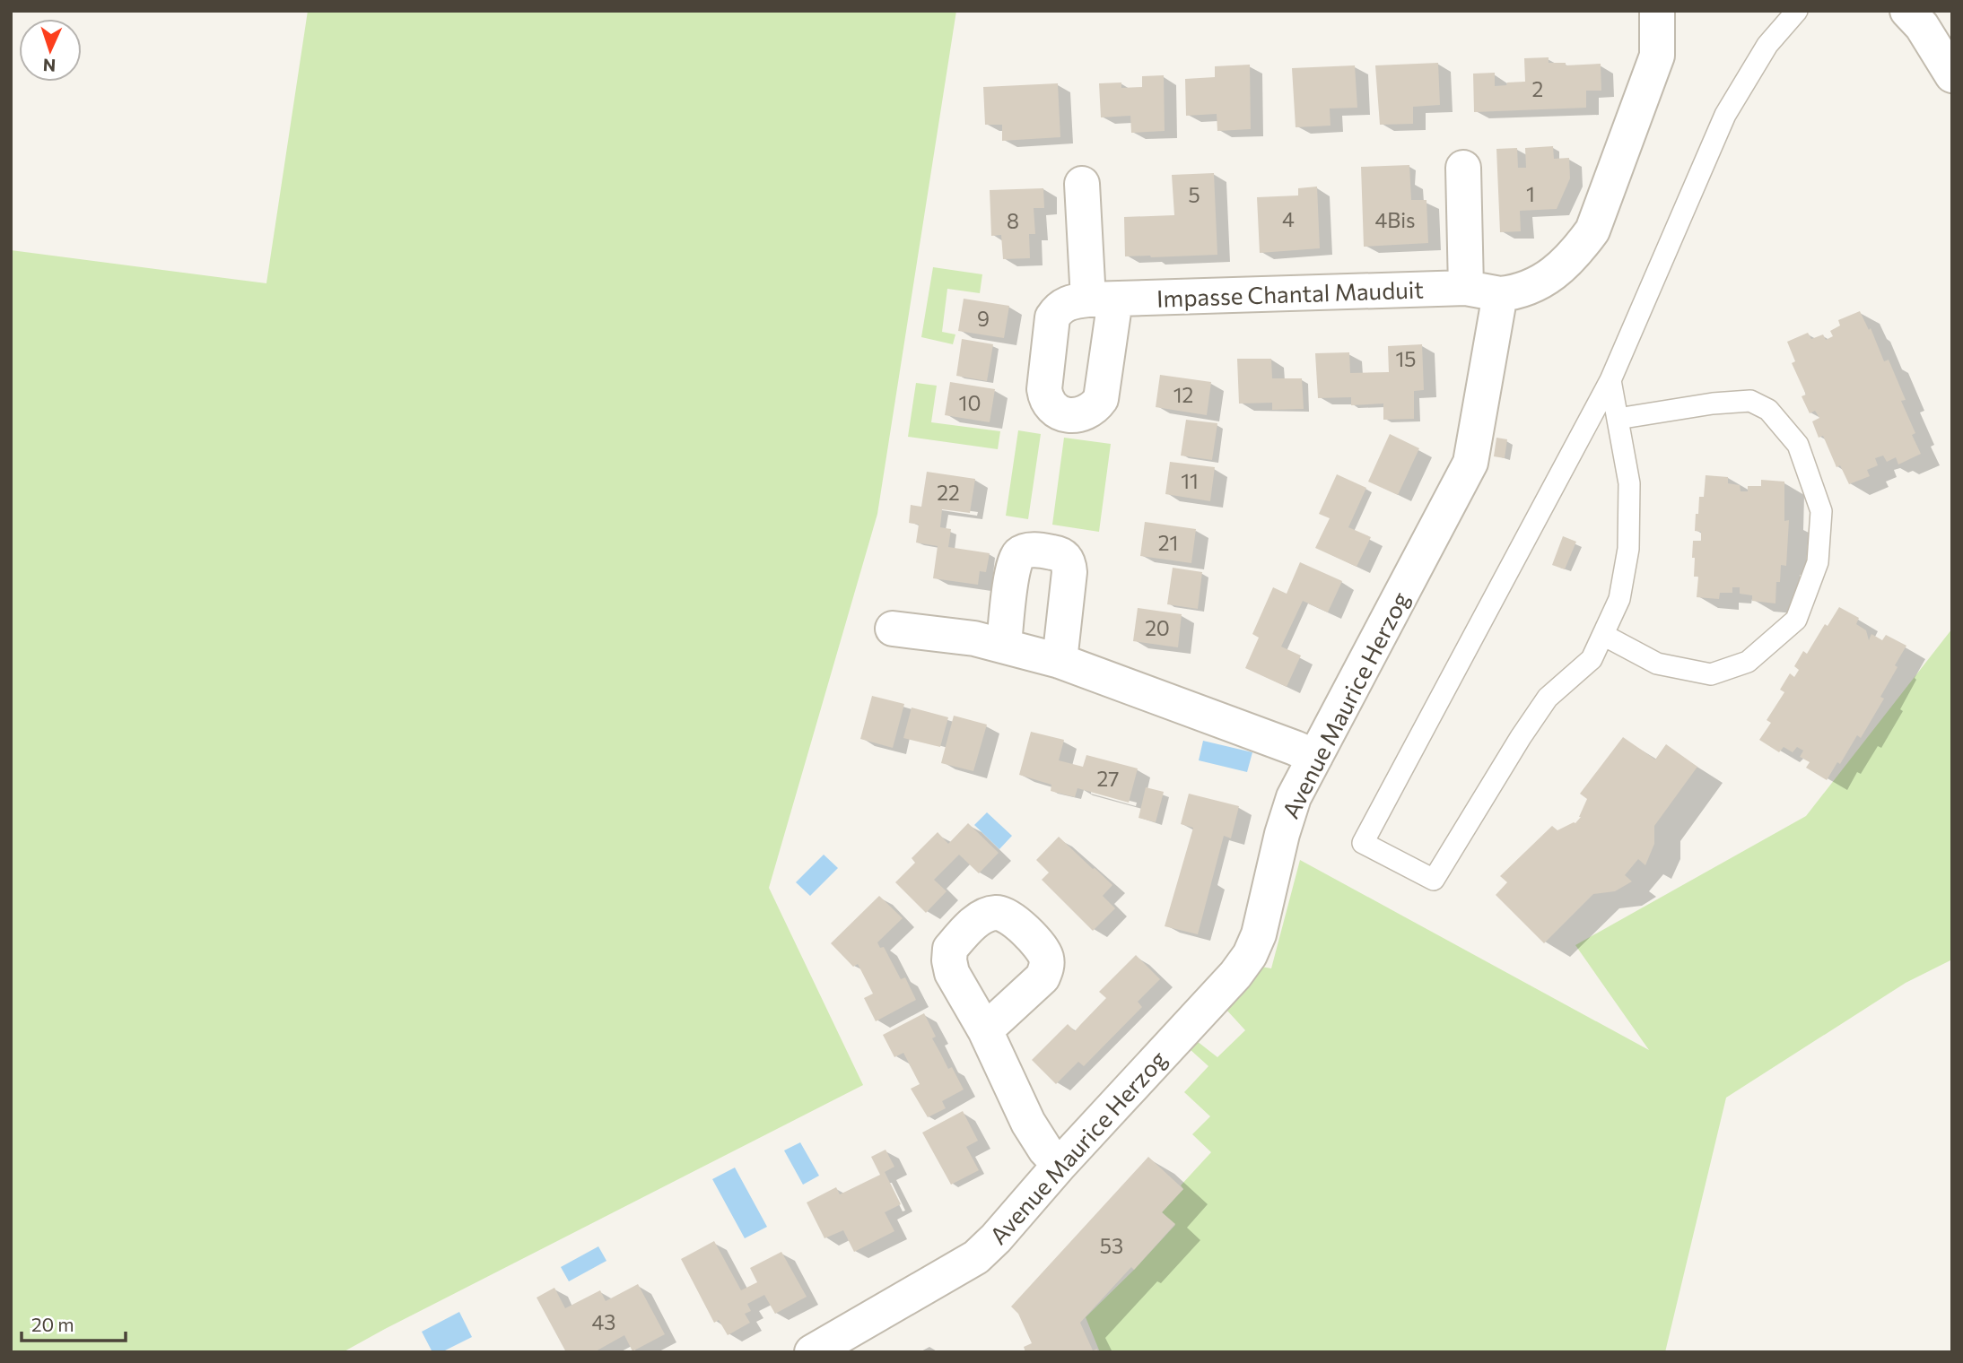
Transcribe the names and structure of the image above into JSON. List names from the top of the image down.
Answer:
{
  "streets": {
    "street": ["Impasse Chantal Mauduit", "Avenue Maurice Herzog"]
  },
  "crossings": [
    ["Impasse Chantal Mauduit", "Avenue Maurice Herzog"]
  ],
  "house_numbers": [
    "2",
    "1",
    "5",
    "4",
    "4Bis",
    "8",
    "9",
    "15",
    "12",
    "10",
    "11",
    "22",
    "21",
    "20",
    "27",
    "53",
    "43"
  ],
  "scale_bar": "20 m",
  "north": "bottom"
}
